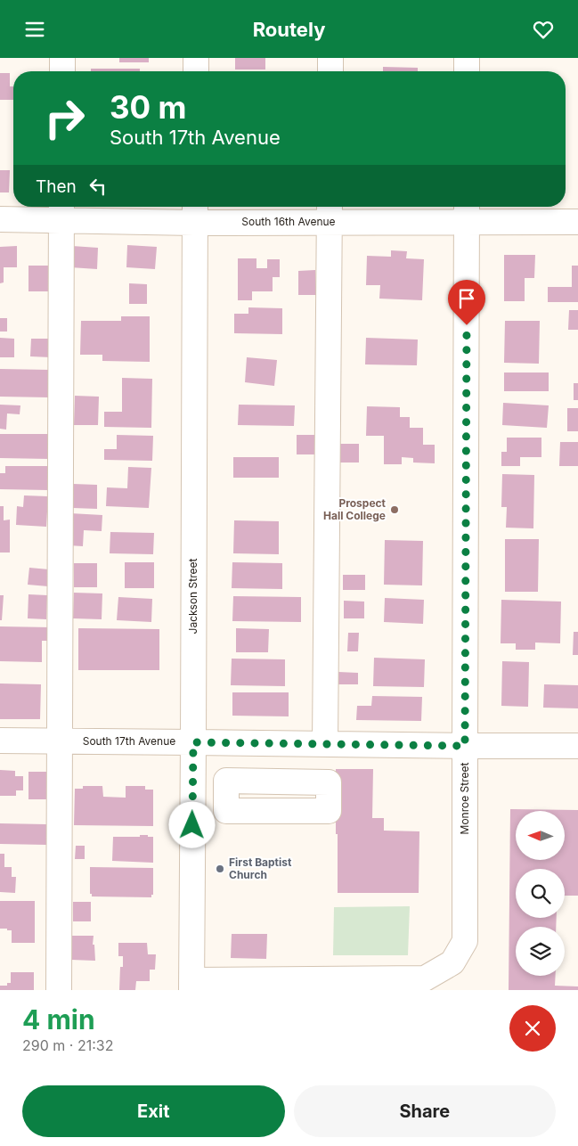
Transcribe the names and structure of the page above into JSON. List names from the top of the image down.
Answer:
{
  "streets": {
    "street": [
      "South 16th Avenue",
      "Jackson Street",
      "South 17th Avenue",
      "Monroe Street"
    ]
  },
  "crossings": [
    ["South 16th Avenue", "Jackson Street"],
    ["South 16th Avenue", "Monroe Street"],
    ["Jackson Street", "South 17th Avenue"],
    ["Jackson Street", "Monroe Street"],
    ["South 17th Avenue", "Monroe Street"]
  ],
  "places": ["Prospect Hall College", "First Baptist Church"],
  "north": "left",
  "page": {
    "header": "Routely",
    "turn": ["30 m", "South 17th Avenue"],
    "then": "Then",
    "heading": ["4 min", "290 m · 21:32"],
    "buttons": ["Exit", "Share"]
  }
}
